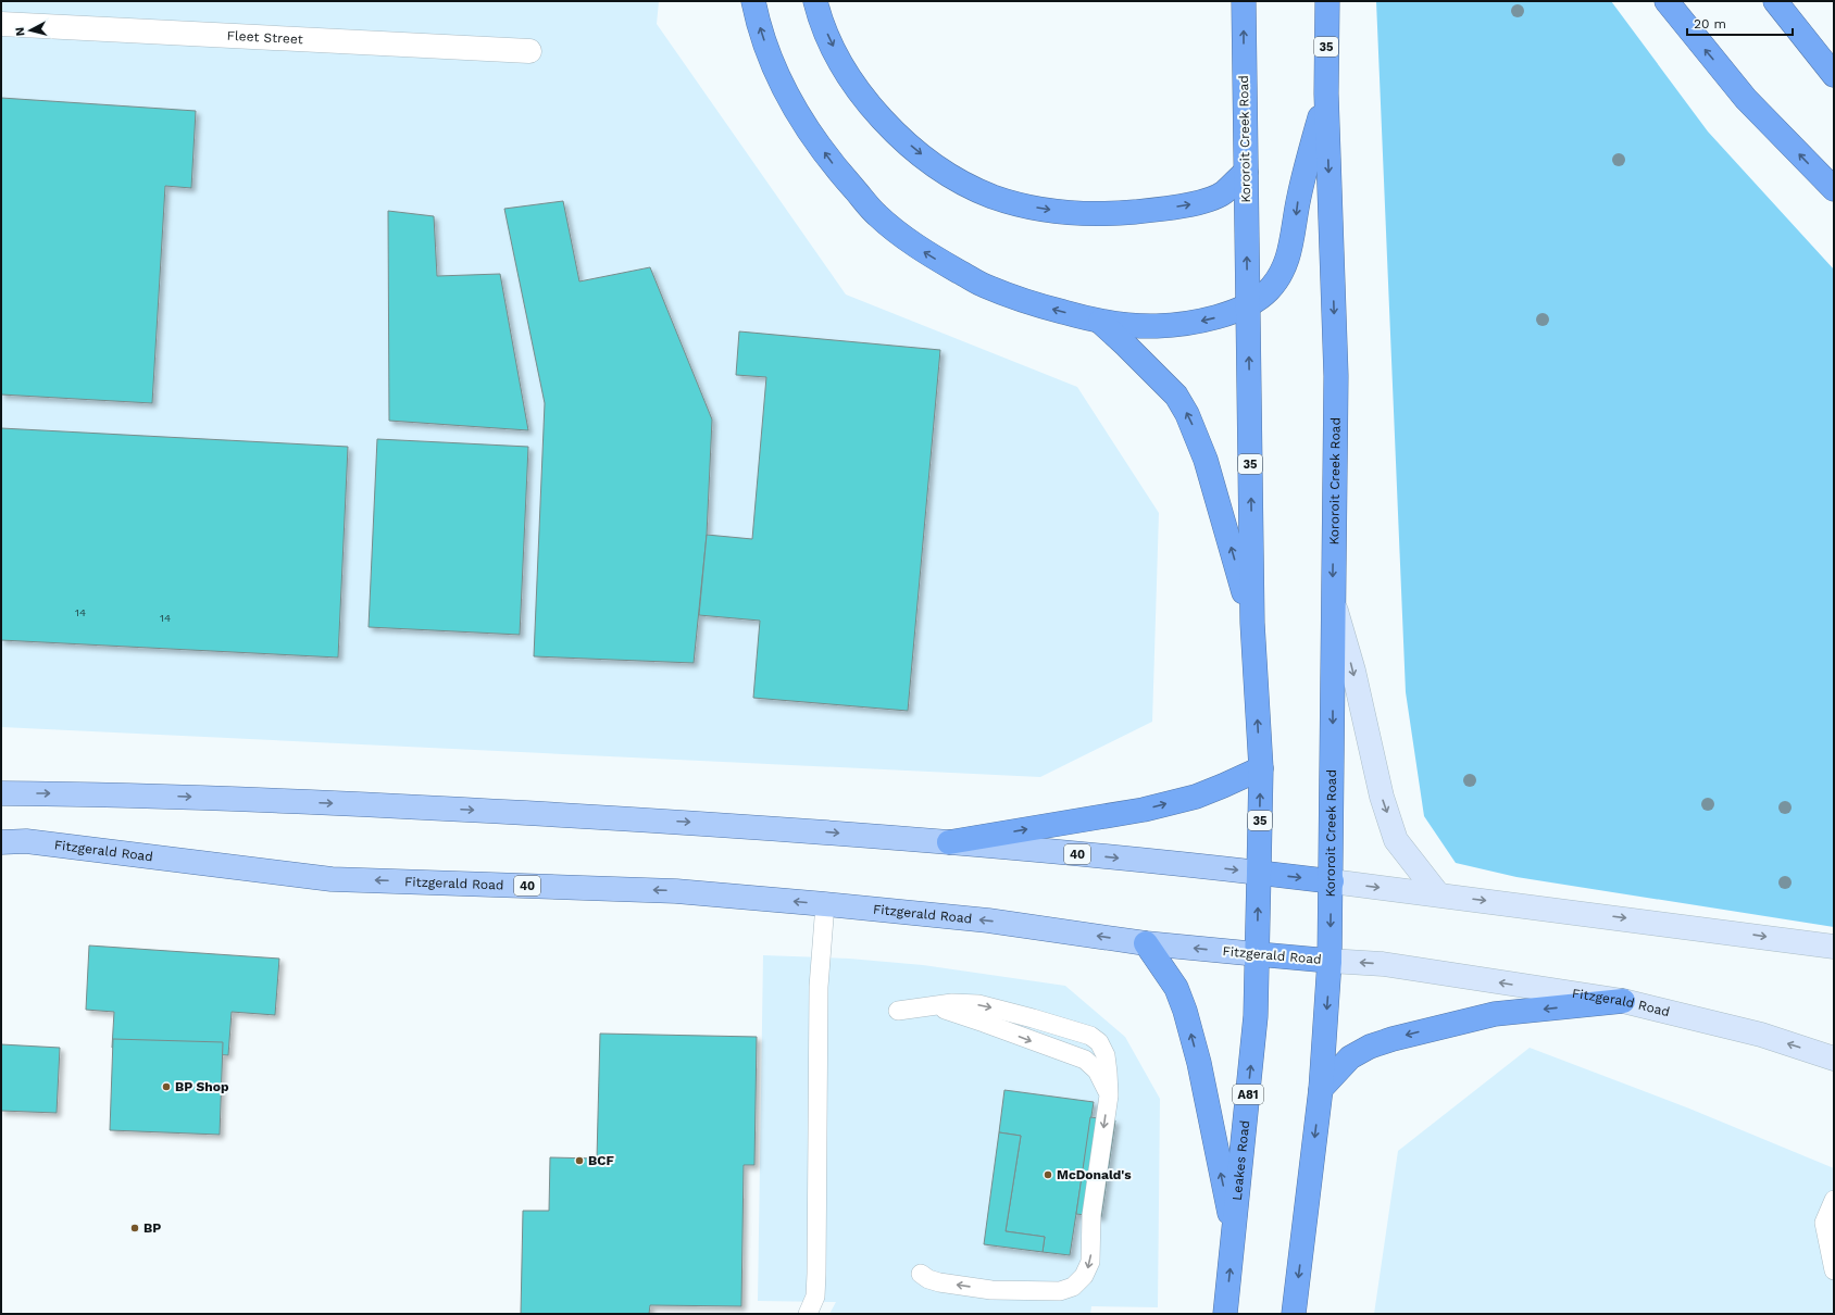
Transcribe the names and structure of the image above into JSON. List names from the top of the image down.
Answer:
{
  "streets": {
    "highway": [
      "35",
      "Kororoit Creek Road",
      "Fitzgerald Road",
      "A81",
      "Leakes Road"
    ],
    "main road": ["40"],
    "street": ["Fleet Street"]
  },
  "crossings": [
    ["Kororoit Creek Road", "Fitzgerald Road"],
    ["Kororoit Creek Road", "40"],
    ["Kororoit Creek Road", "Leakes Road"],
    ["Fitzgerald Road", "Leakes Road"]
  ],
  "places": [
    "BP Shop",
    "BCF",
    "McDonald's",
    "BP"
  ],
  "house_numbers": ["14", "14"],
  "scale_bar": "20 m",
  "north": "left"
}
